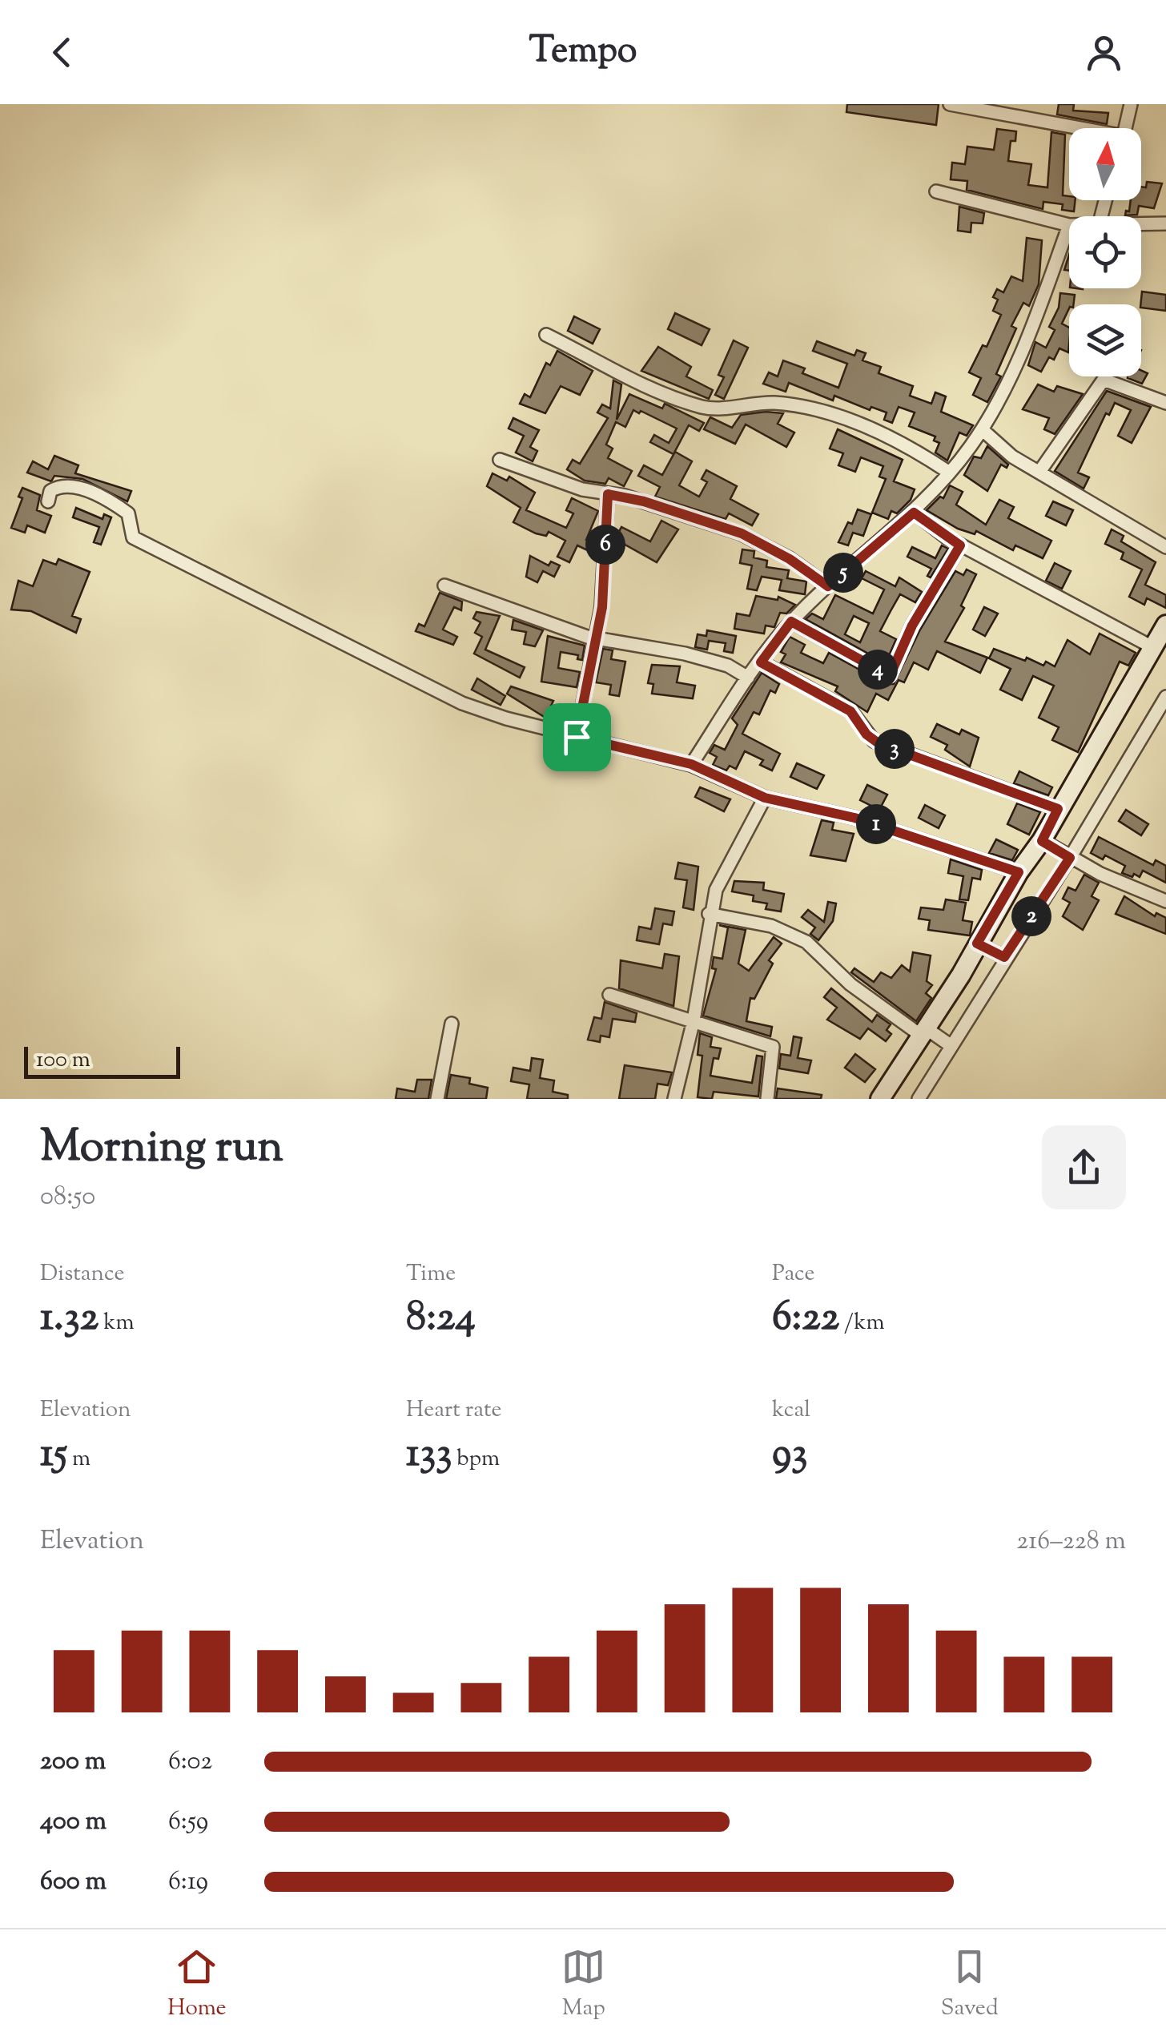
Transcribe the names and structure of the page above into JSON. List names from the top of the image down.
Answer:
{
  "scale_bar": "100 m",
  "north": "top",
  "page": {
    "header": "Tempo",
    "pins": [
      "6",
      "5",
      "4",
      "3",
      "1",
      "2"
    ],
    "scale": "100 m",
    "heading": ["Morning run", "08:50"],
    "stats": [
      ["Distance", "1.32 km"],
      ["Time", "8:24"],
      ["Pace", "6:22 /km"],
      ["Elevation", "15 m"],
      ["Heart rate", "133 bpm"],
      ["kcal", "93"]
    ],
    "chart": ["Elevation", "216–228 m"],
    "list": [
      {
        "name": "200 m",
        "note": "6:02"
      },
      {
        "name": "400 m",
        "note": "6:59"
      },
      {
        "name": "600 m",
        "note": "6:19"
      }
    ],
    "tabs": ["Home", "Map", "Saved"]
  }
}
